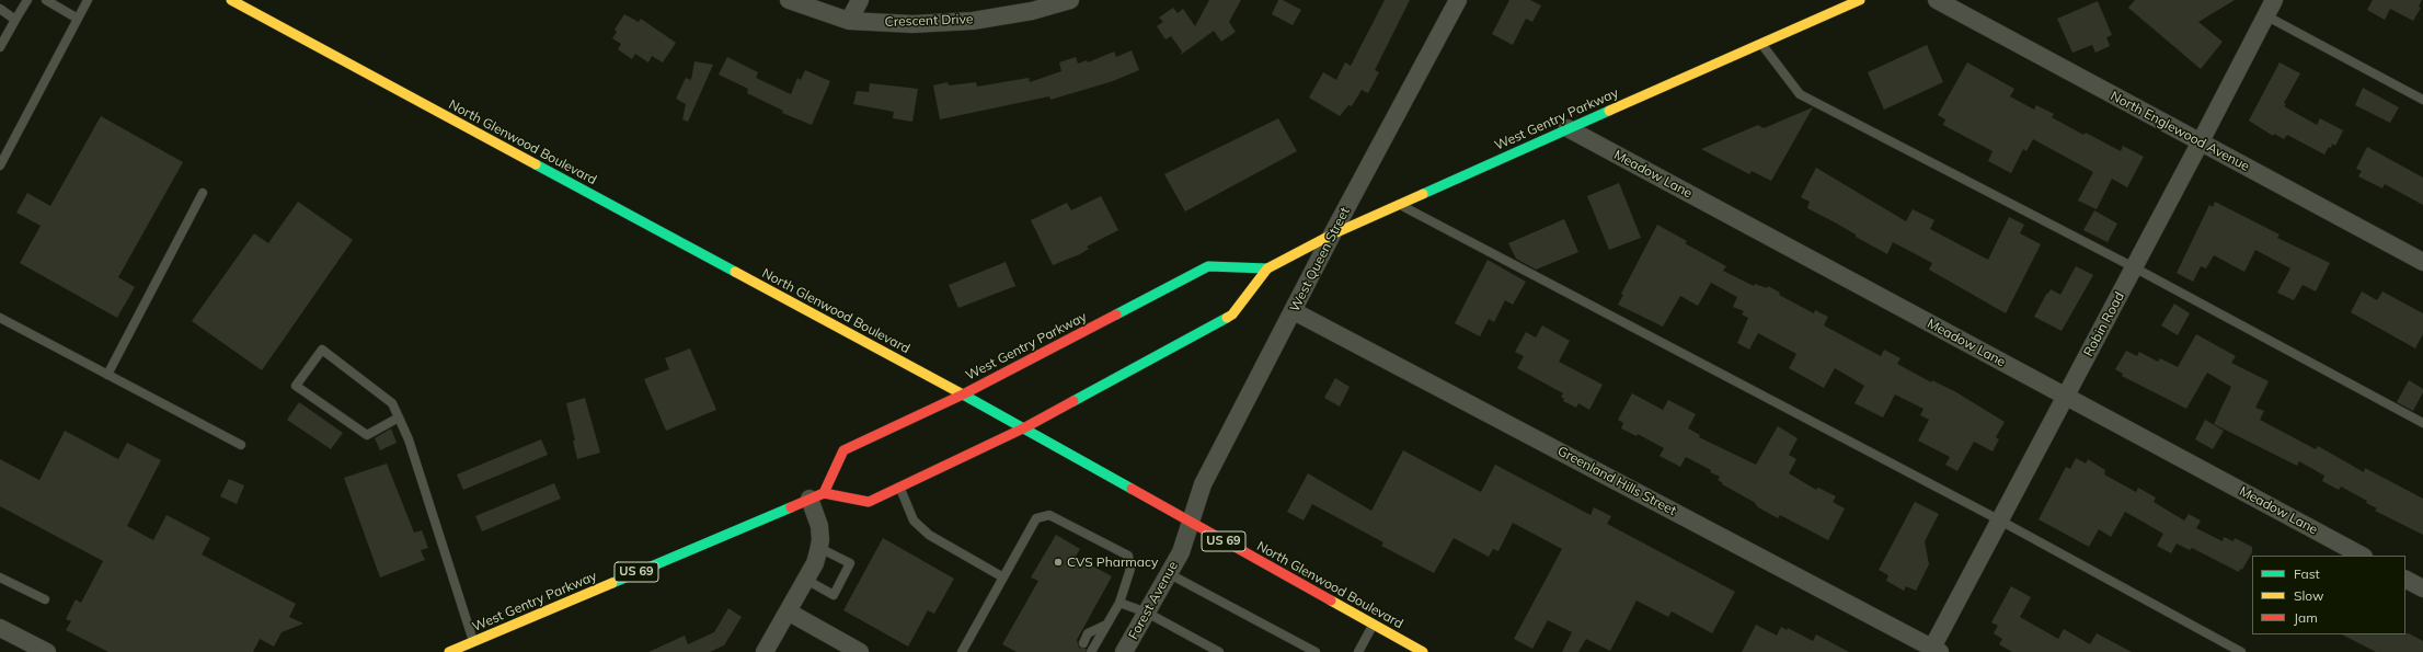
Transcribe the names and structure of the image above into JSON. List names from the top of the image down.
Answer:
{
  "streets": {
    "main road": ["West Gentry Parkway", "North Glenwood Boulevard", "US 69"],
    "street": [
      "Crescent Drive",
      "North Englewood Avenue",
      "Meadow Lane",
      "West Queen Street",
      "Robin Road",
      "Greenland Hills Street",
      "Forest Avenue"
    ]
  },
  "crossings": [
    ["West Gentry Parkway", "North Glenwood Boulevard"],
    ["West Gentry Parkway", "Meadow Lane"],
    ["West Gentry Parkway", "West Queen Street"],
    ["North Englewood Avenue", "Robin Road"],
    ["North Glenwood Boulevard", "West Queen Street"],
    ["North Glenwood Boulevard", "Forest Avenue"],
    ["Meadow Lane", "Robin Road"],
    ["West Queen Street", "Greenland Hills Street"],
    ["West Queen Street", "Forest Avenue"],
    ["Robin Road", "Greenland Hills Street"]
  ],
  "places": ["CVS Pharmacy"],
  "legend": ["Fast", "Slow", "Jam"]
}
